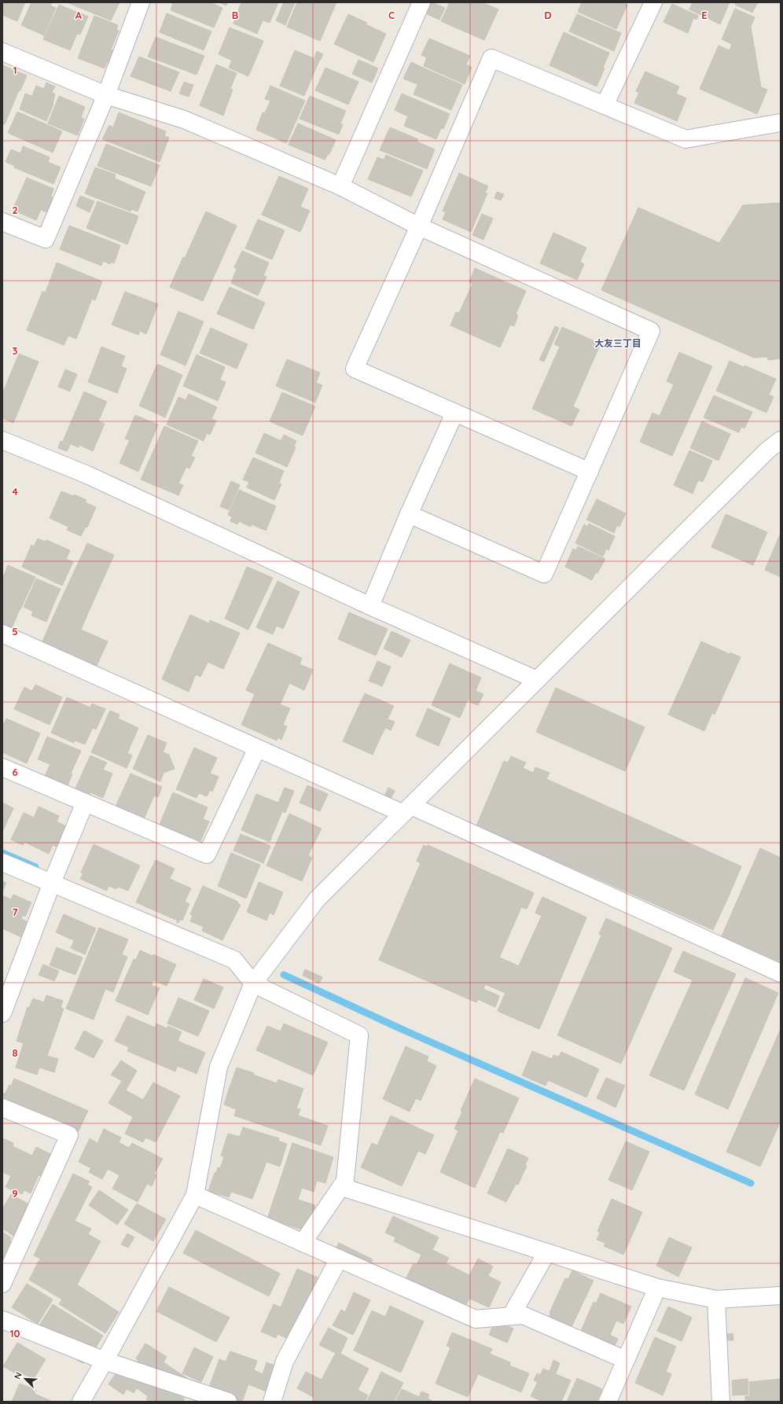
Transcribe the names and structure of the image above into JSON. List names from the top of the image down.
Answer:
{
  "districts": ["大友三丁目"],
  "north": "top left",
  "grid": {
    "columns": [
      "A",
      "B",
      "C",
      "D",
      "E"
    ],
    "rows": [
      "1",
      "2",
      "3",
      "4",
      "5",
      "6",
      "7",
      "8",
      "9",
      "10"
    ]
  }
}
